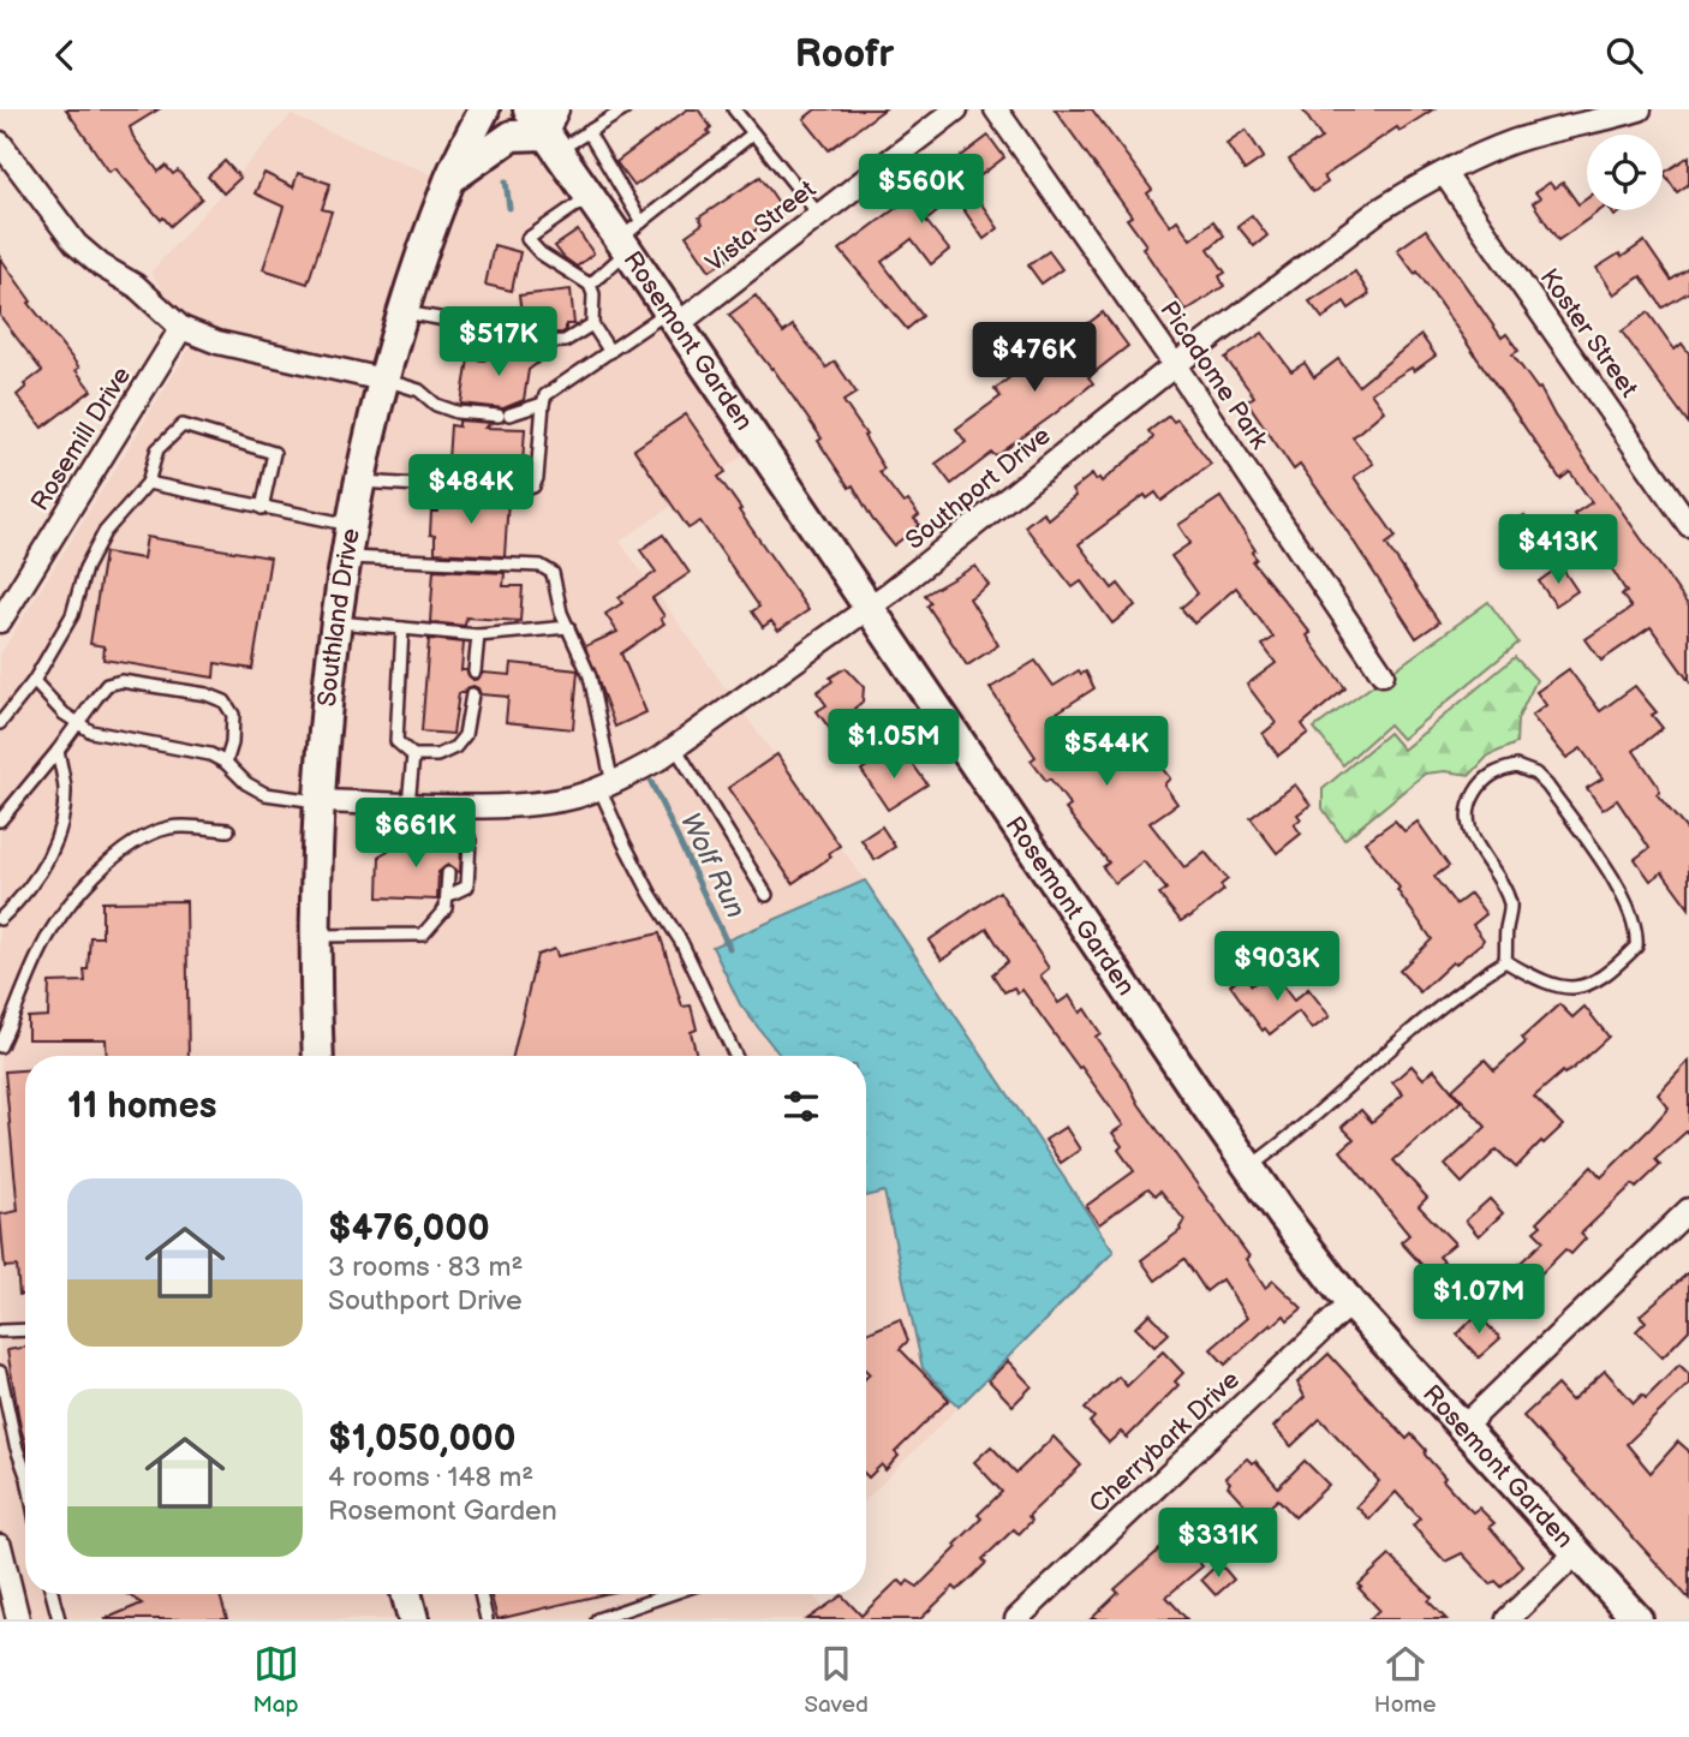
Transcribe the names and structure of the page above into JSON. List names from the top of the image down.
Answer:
{
  "streets": {
    "street": [
      "Vista Street",
      "Koster Street",
      "Rosemont Garden",
      "Picadome Park",
      "Rosemill Drive",
      "Southport Drive",
      "Southland Drive",
      "Cherrybark Drive"
    ]
  },
  "crossings": [
    ["Vista Street", "Rosemont Garden"],
    ["Koster Street", "Southport Drive"],
    ["Rosemont Garden", "Southport Drive"],
    ["Rosemont Garden", "Cherrybark Drive"],
    ["Picadome Park", "Southport Drive"],
    ["Southport Drive", "Southland Drive"]
  ],
  "water": ["Wolf Run"],
  "page": {
    "header": "Roofr",
    "price": [
      "$560K",
      "$517K",
      "$476K",
      "$484K",
      "$413K",
      "$1.05M",
      "$544K",
      "$661K",
      "$903K",
      "$1.07M",
      "$331K"
    ],
    "heading": "11 homes",
    "list": [
      {
        "name": "$476,000",
        "note": "3 rooms · 83 m² · Southport Drive"
      },
      {
        "name": "$1,050,000",
        "note": "4 rooms · 148 m² · Rosemont Garden"
      }
    ],
    "tabs": ["Map", "Saved", "Home"]
  }
}
